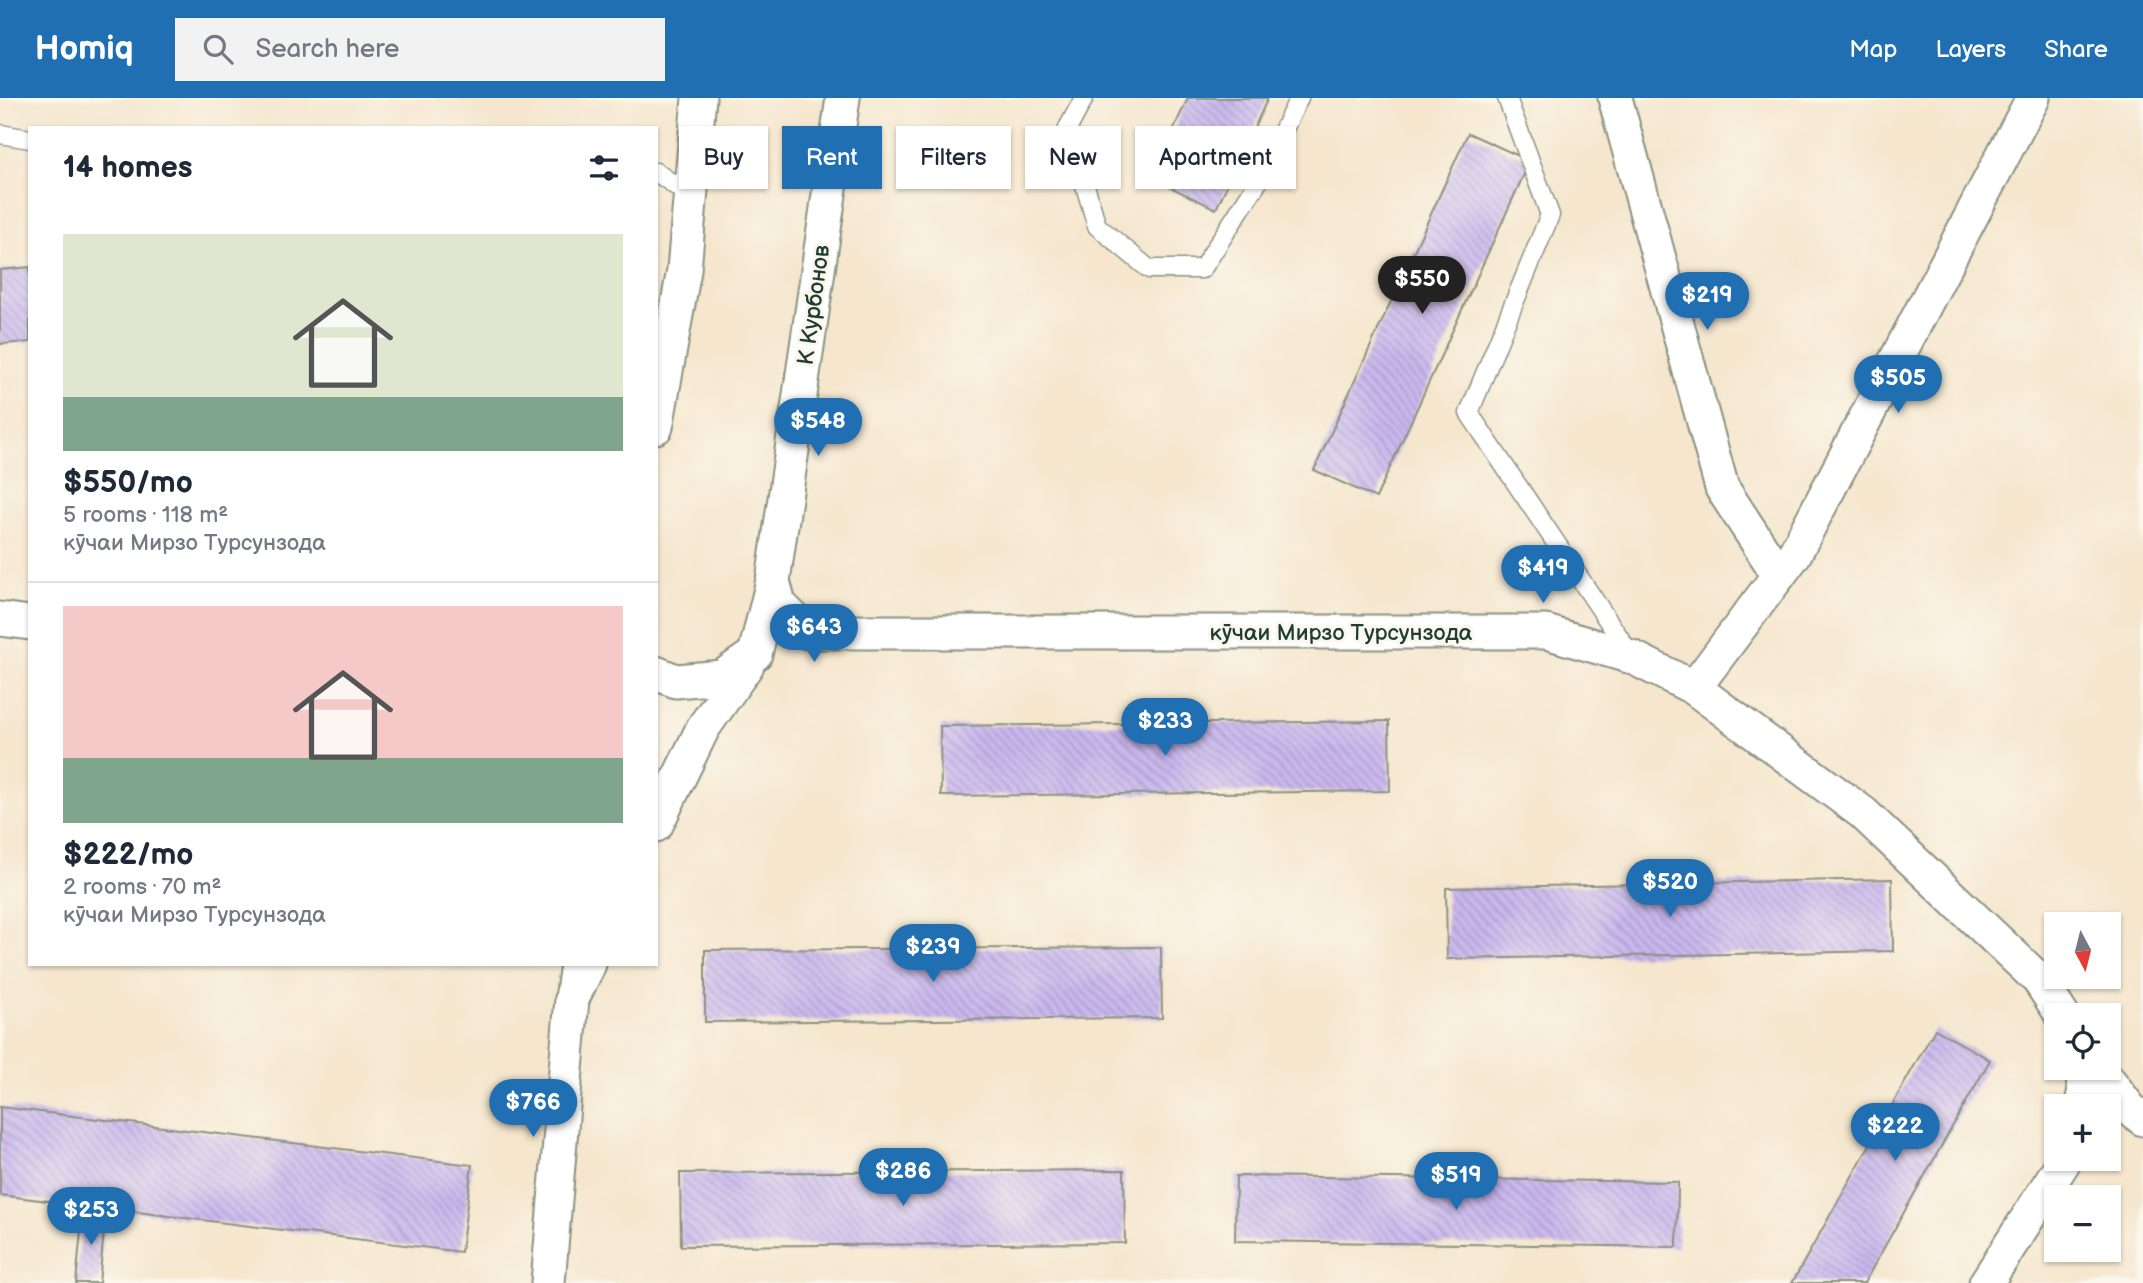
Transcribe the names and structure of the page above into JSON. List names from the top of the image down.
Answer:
{
  "streets": {
    "street": ["К Курбонов", "кӯчаи Мирзо Турсунзода"]
  },
  "north": "bottom",
  "page": {
    "header": "Homiq",
    "search": "Search here",
    "nav": ["Map", "Layers", "Share"],
    "chip": [
      "Buy",
      "Rent",
      "Filters",
      "New",
      "Apartment"
    ],
    "heading": "14 homes",
    "list": [
      {
        "name": "$550/mo",
        "note": "5 rooms · 118 m² · кӯчаи Мирзо Турсунзода"
      },
      {
        "name": "$222/mo",
        "note": "2 rooms · 70 m² · кӯчаи Мирзо Турсунзода"
      }
    ],
    "price": [
      "$550",
      "$219",
      "$505",
      "$548",
      "$419",
      "$643",
      "$233",
      "$520",
      "$239",
      "$766",
      "$222",
      "$286",
      "$519",
      "$253"
    ],
    "map_buttons": ["+", "−"]
  }
}
